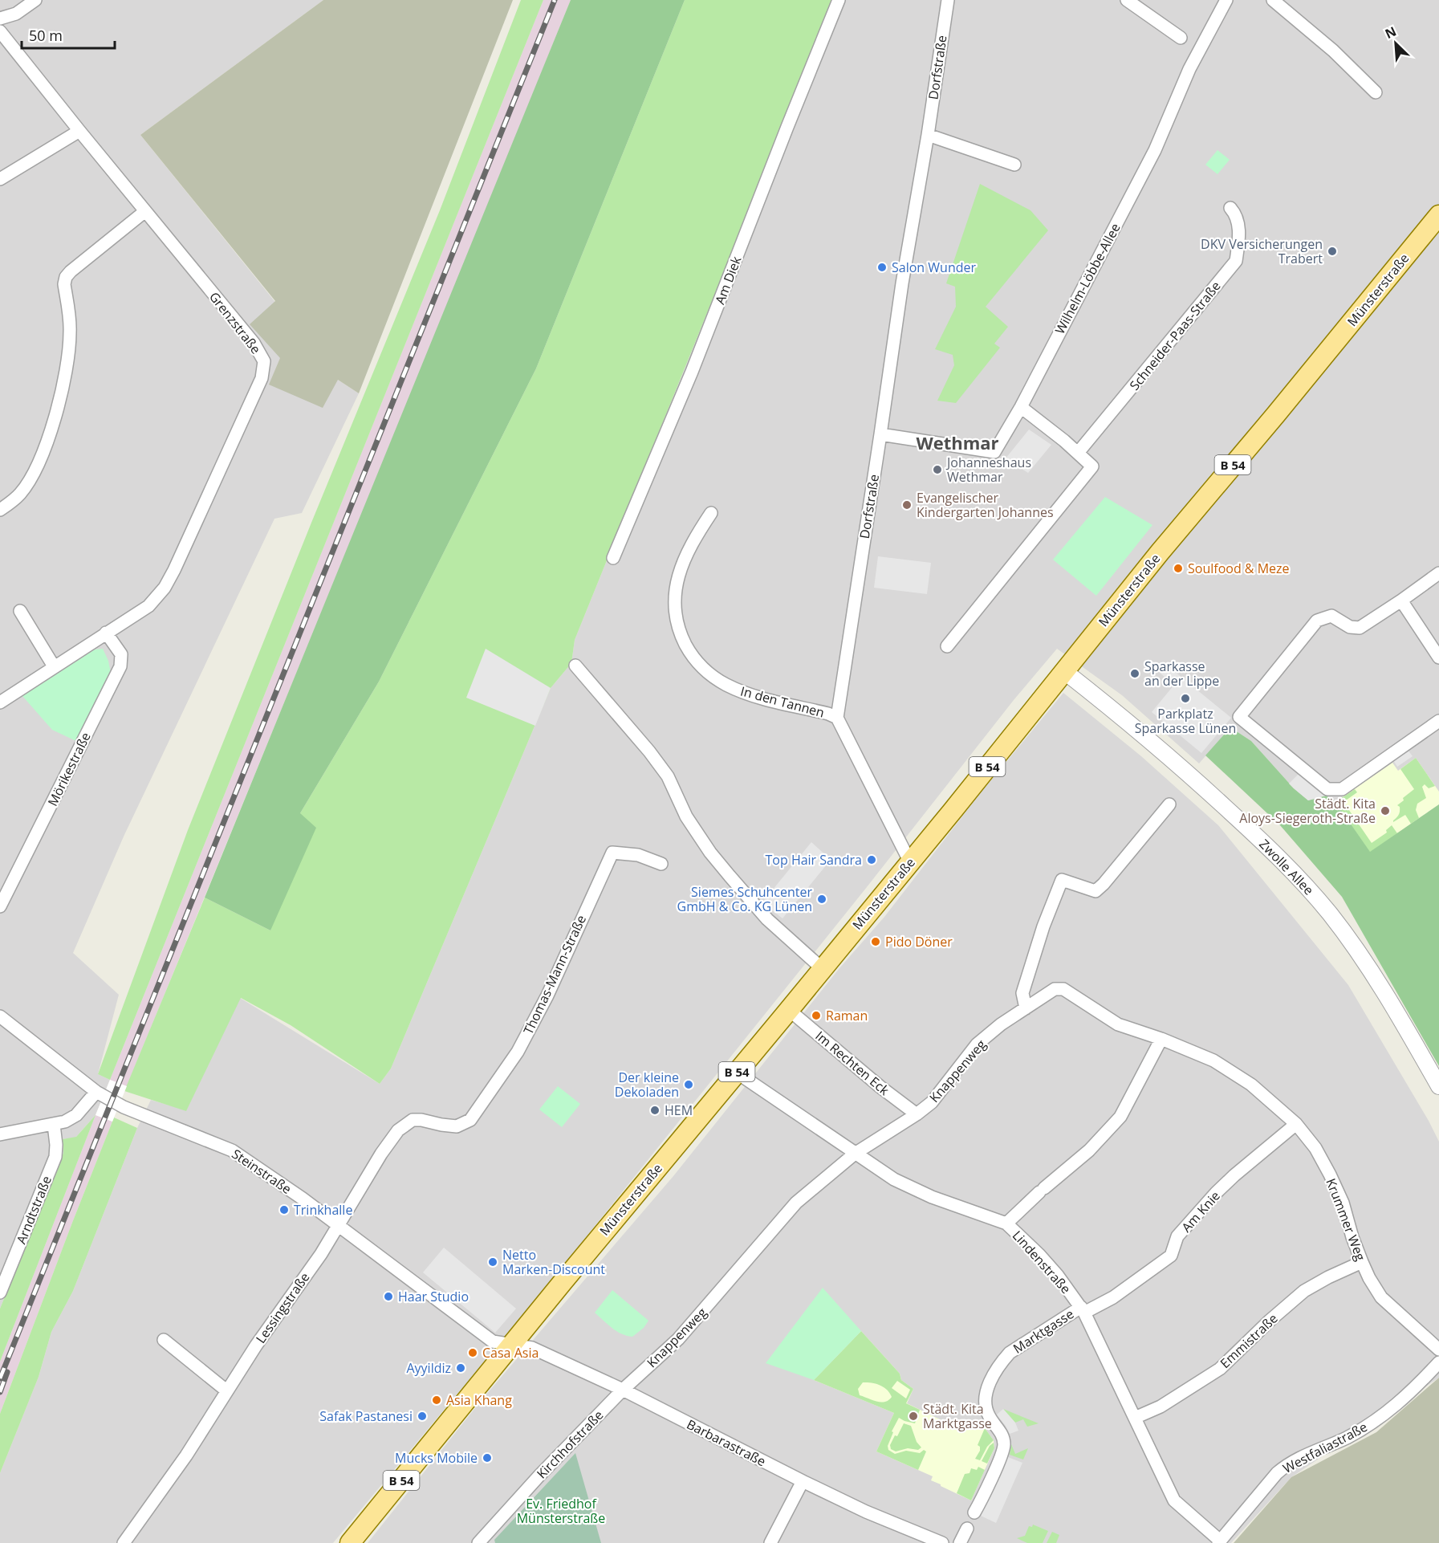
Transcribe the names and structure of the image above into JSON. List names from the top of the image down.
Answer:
{
  "streets": {
    "main road": ["Münsterstraße", "B 54"],
    "street": [
      "Dorfstraße",
      "Wilhelm-Löbbe-Allee",
      "Am Diek",
      "Grenzstraße",
      "Schneider-Paas-Straße",
      "In den Tannen",
      "Mörikestraße",
      "Zwolle Allee",
      "Thomas-Mann-Straße",
      "Im Rechten Eck",
      "Knappenweg",
      "Steinstraße",
      "Arndtstraße",
      "Am Knie",
      "Krummer Weg",
      "Lindenstraße",
      "Lessingstraße",
      "Marktgasse",
      "Emmistraße",
      "Barbarastraße",
      "Kirchhofstraße",
      "Westfaliastraße"
    ]
  },
  "crossings": [
    ["Dorfstraße", "Wilhelm-Löbbe-Allee"],
    ["Dorfstraße", "In den Tannen"],
    ["Münsterstraße", "Zwolle Allee"],
    ["Münsterstraße", "Im Rechten Eck"],
    ["Münsterstraße", "Steinstraße"],
    ["Münsterstraße", "Lindenstraße"],
    ["Münsterstraße", "Barbarastraße"],
    ["Grenzstraße", "Mörikestraße"],
    ["Thomas-Mann-Straße", "Steinstraße"],
    ["Thomas-Mann-Straße", "Lessingstraße"],
    ["Im Rechten Eck", "Knappenweg"],
    ["Knappenweg", "Krummer Weg"],
    ["Knappenweg", "Lindenstraße"],
    ["Knappenweg", "Barbarastraße"],
    ["Knappenweg", "Kirchhofstraße"],
    ["Steinstraße", "Lessingstraße"],
    ["Steinstraße", "Barbarastraße"],
    ["Am Knie", "Krummer Weg"],
    ["Am Knie", "Lindenstraße"],
    ["Am Knie", "Marktgasse"],
    ["Krummer Weg", "Emmistraße"],
    ["Lindenstraße", "Marktgasse"],
    ["Lindenstraße", "Emmistraße"],
    ["Lindenstraße", "Westfaliastraße"],
    ["Barbarastraße", "Kirchhofstraße"]
  ],
  "districts": ["Wethmar"],
  "parks": ["Ev. Friedhof Münsterstraße"],
  "places": [
    "DKV Versicherungen Trabert",
    "Salon Wunder",
    "Johanneshaus Wethmar",
    "Evangelischer Kindergarten Johannes",
    "Soulfood & Meze",
    "Sparkasse an der Lippe",
    "Parkplatz Sparkasse Lünen",
    "Städt. Kita Aloys-Siegeroth-Straße",
    "Top Hair Sandra",
    "Siemes Schuhcenter GmbH & Co. KG Lünen",
    "Pido Döner",
    "Raman",
    "Der kleine Dekoladen",
    "HEM",
    "Trinkhalle",
    "Netto Marken-Discount",
    "Haar Studio",
    "Casa Asia",
    "Ayyildiz",
    "Asia Khang",
    "Safak Pastanesi",
    "Städt. Kita Marktgasse",
    "Mucks Mobile"
  ],
  "scale_bar": "50 m",
  "north": "top left"
}
